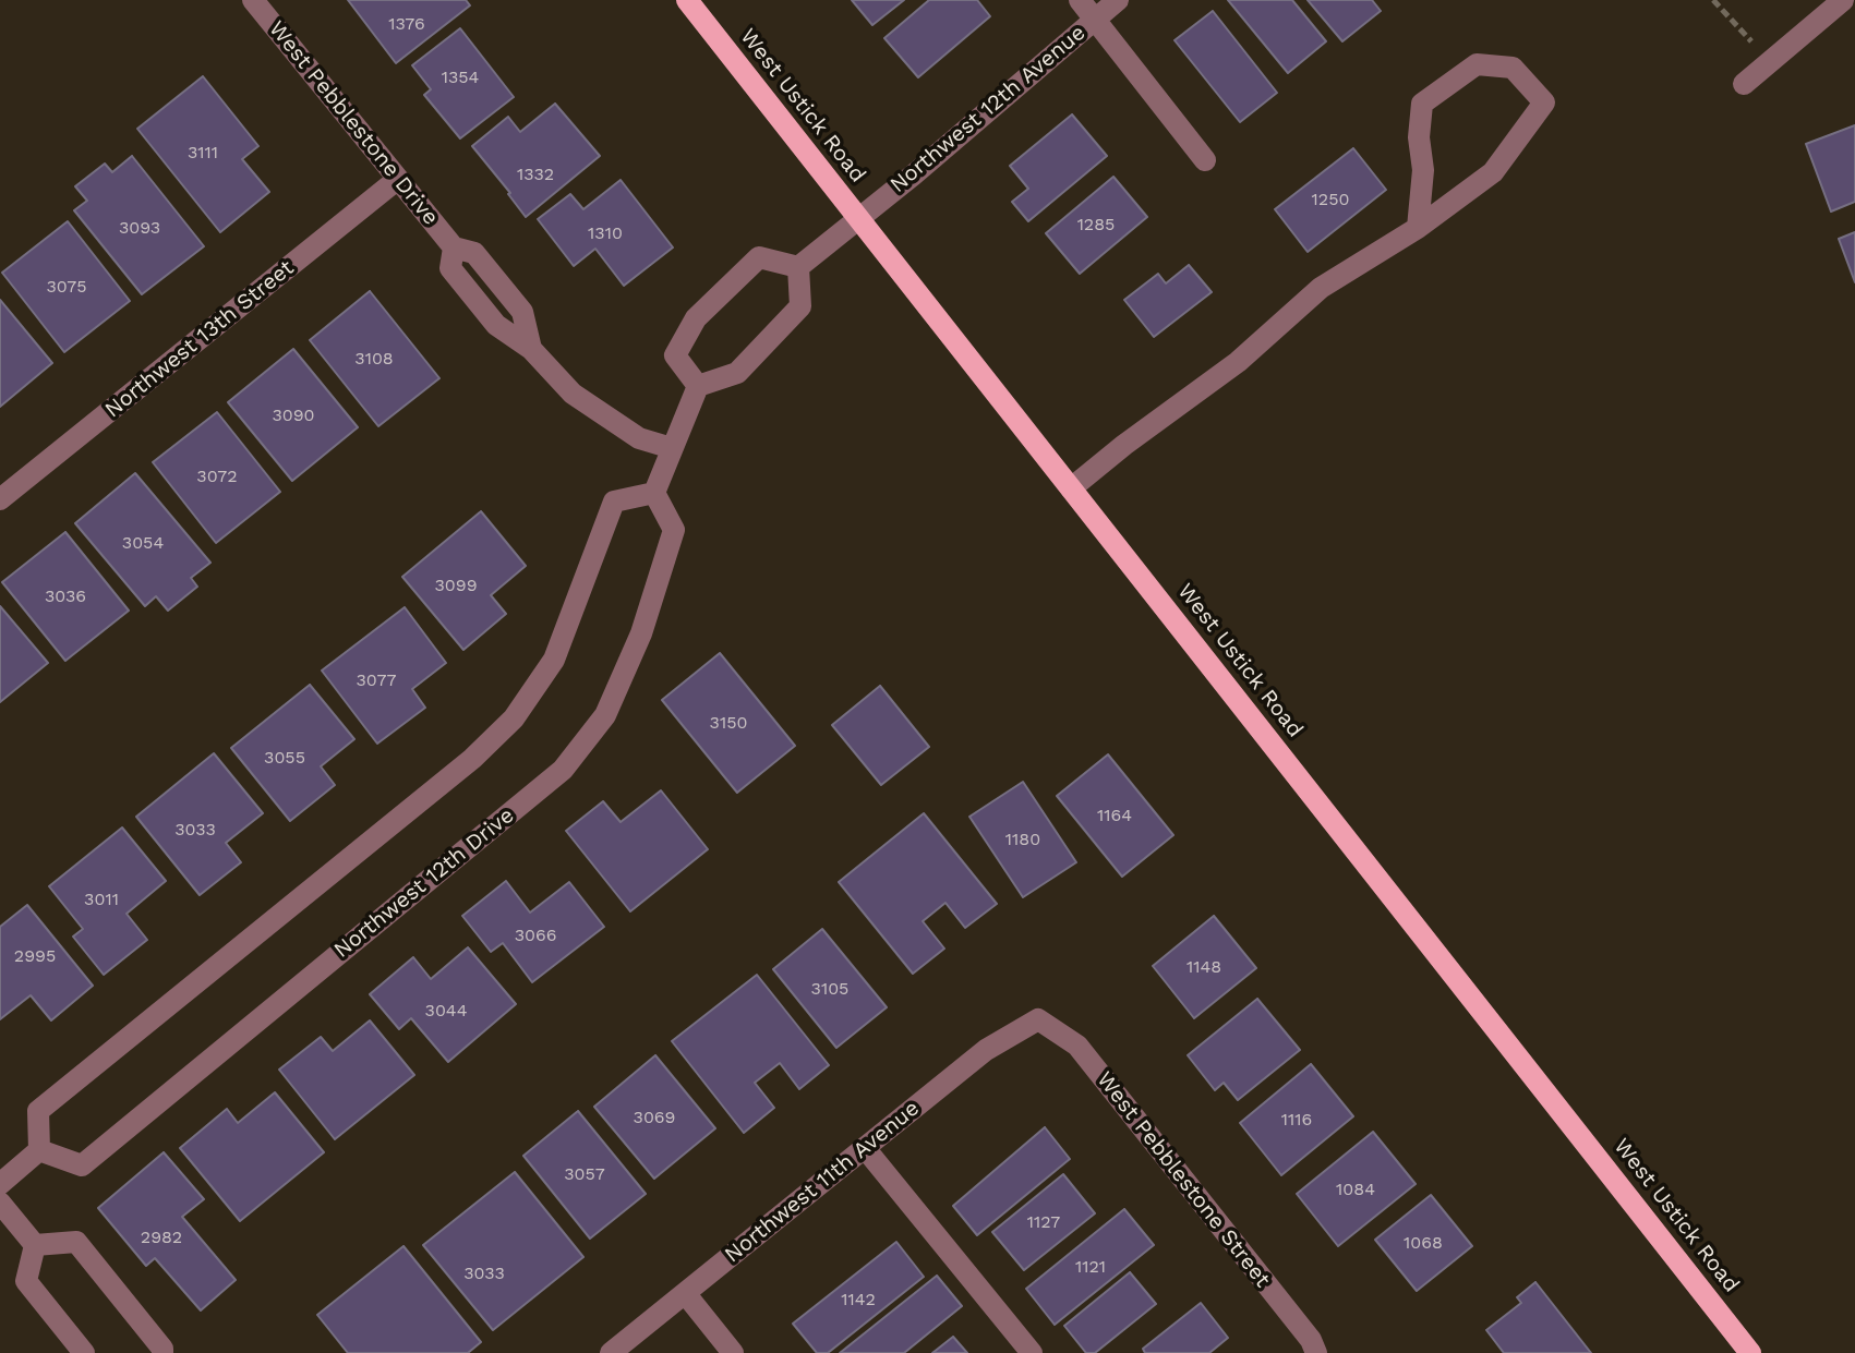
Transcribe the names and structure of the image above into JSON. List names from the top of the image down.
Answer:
{
  "streets": {
    "main road": ["West Ustick Road"],
    "street": [
      "Northwest 12th Avenue",
      "West Pebblestone Drive",
      "Northwest 13th Street",
      "Northwest 12th Drive",
      "West Pebblestone Street",
      "Northwest 11th Avenue"
    ]
  },
  "crossings": [
    ["West Ustick Road", "Northwest 12th Avenue"],
    ["West Pebblestone Drive", "Northwest 13th Street"],
    ["West Pebblestone Street", "Northwest 11th Avenue"]
  ],
  "house_numbers": [
    "1376",
    "1354",
    "3111",
    "1332",
    "1250",
    "1285",
    "3093",
    "1310",
    "3075",
    "3108",
    "3090",
    "3072",
    "3054",
    "3099",
    "3036",
    "3077",
    "3150",
    "3055",
    "1164",
    "3033",
    "1180",
    "3011",
    "3066",
    "2995",
    "1148",
    "3105",
    "3044",
    "3069",
    "1116",
    "3057",
    "1084",
    "1127",
    "2982",
    "1068",
    "1121",
    "3033",
    "1142"
  ]
}
